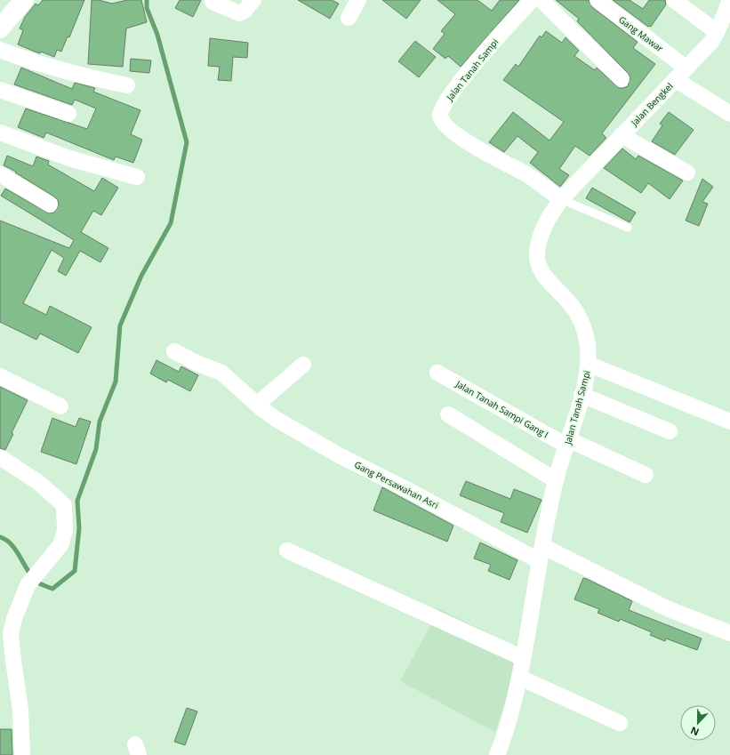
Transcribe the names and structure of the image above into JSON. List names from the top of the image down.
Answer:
{
  "streets": {
    "street": [
      "Gang Mawar",
      "Jalan Tanah Sampi",
      "Jalan Bengkel",
      "Jalan Tanah Sampi Gang I",
      "Gang Persawahan Asri"
    ]
  },
  "crossings": [
    ["Gang Mawar", "Jalan Bengkel"],
    ["Jalan Tanah Sampi", "Jalan Bengkel"],
    ["Jalan Tanah Sampi", "Jalan Tanah Sampi Gang I"],
    ["Jalan Tanah Sampi", "Gang Persawahan Asri"]
  ],
  "north": "bottom"
}
